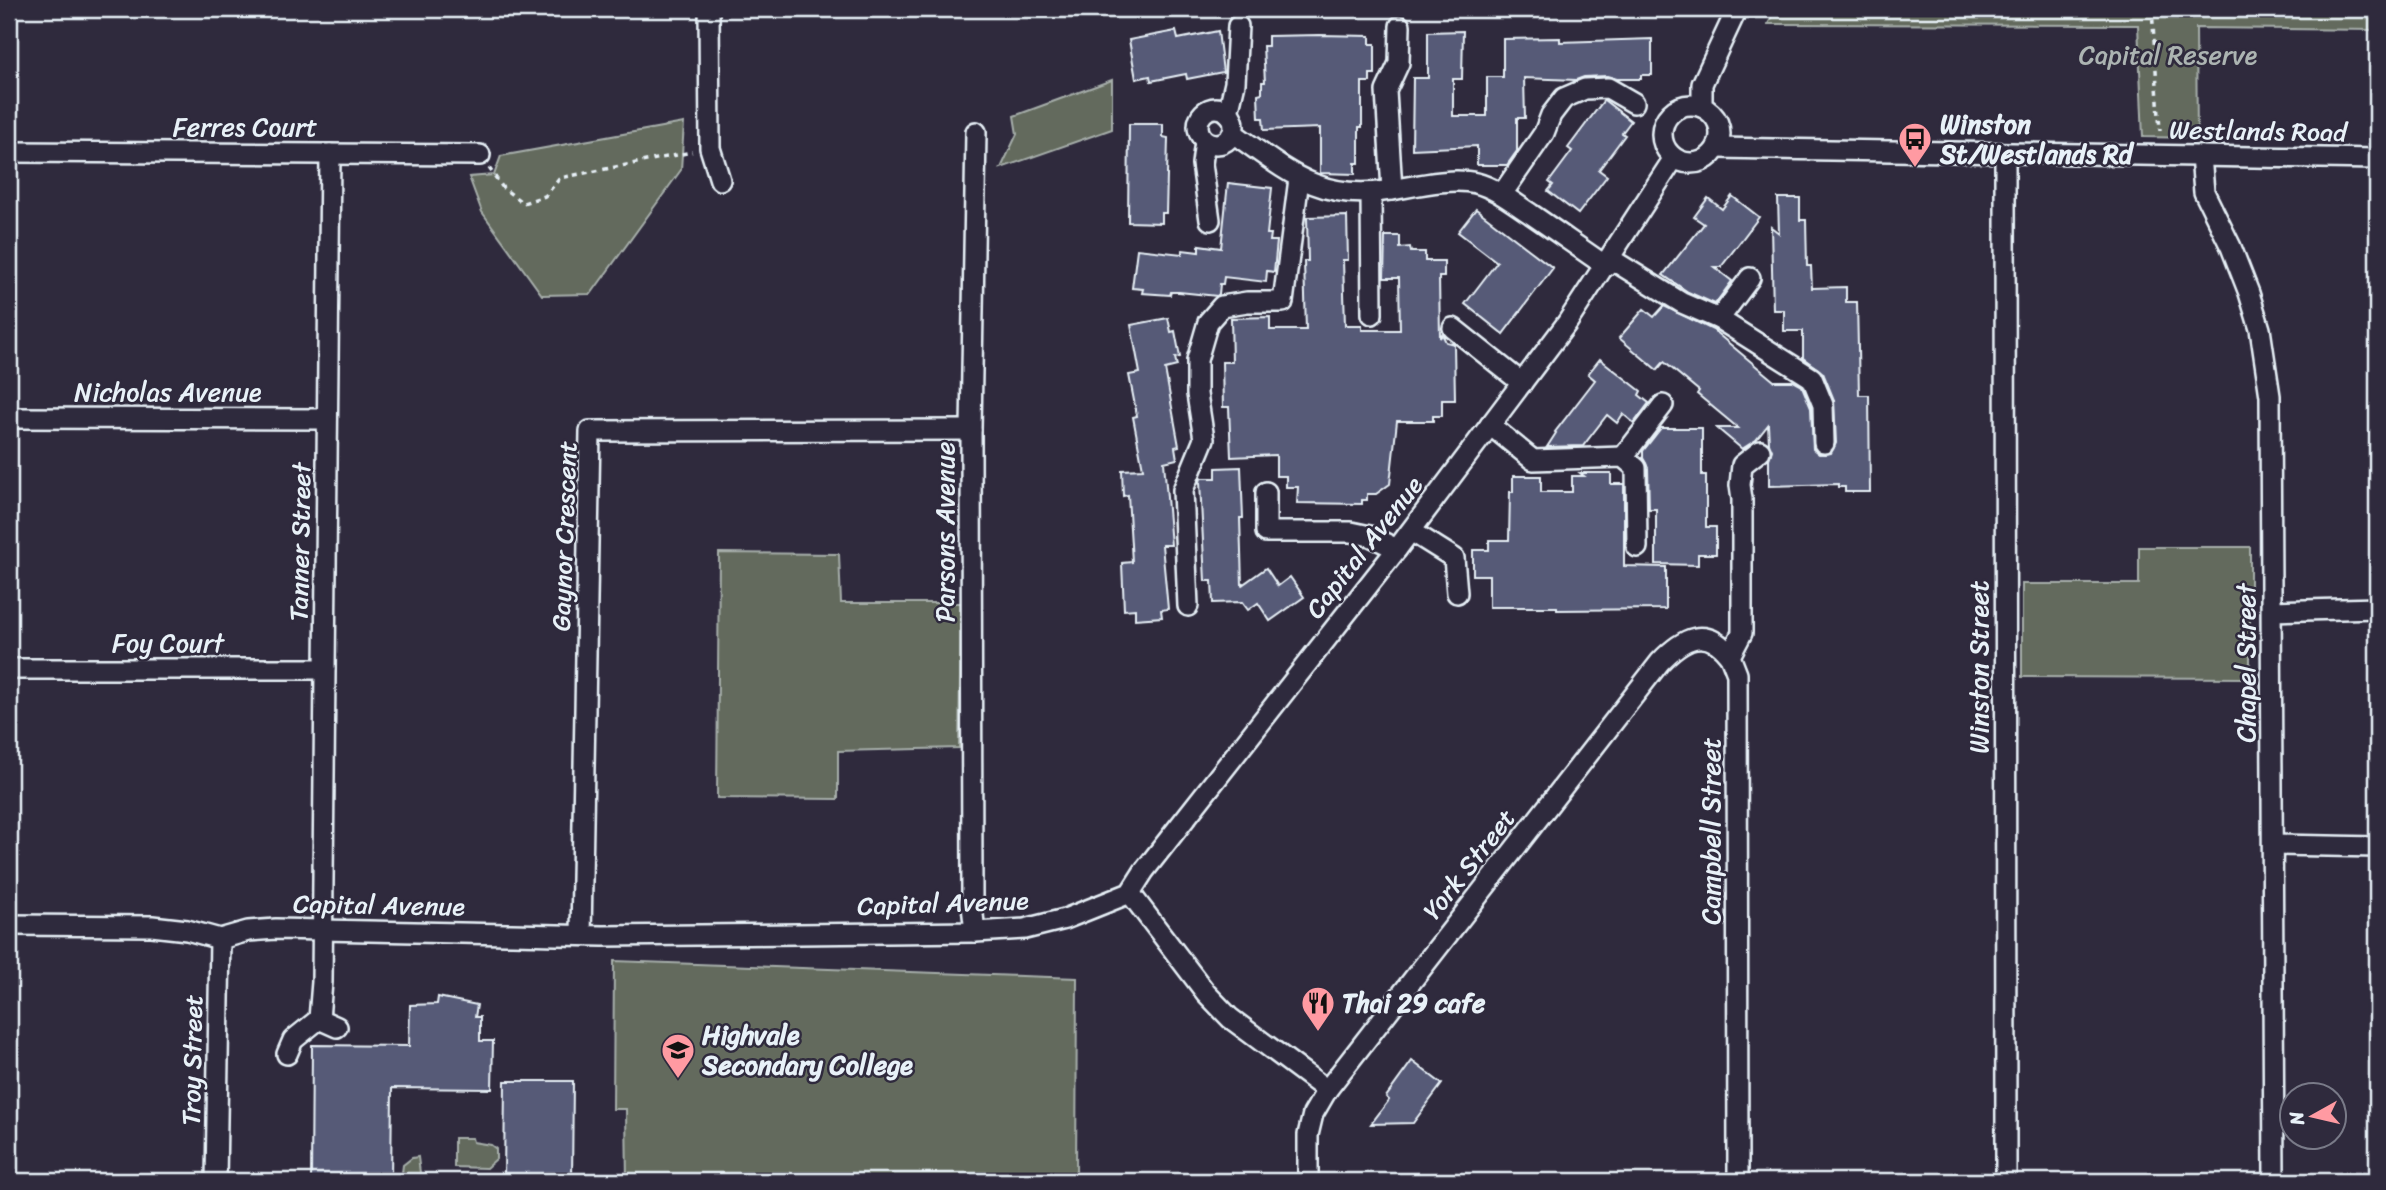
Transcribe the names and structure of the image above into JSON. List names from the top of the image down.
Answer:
{
  "streets": {
    "street": [
      "Ferres Court",
      "Westlands Road",
      "Nicholas Avenue",
      "Parsons Avenue",
      "Gaynor Crescent",
      "Tanner Street",
      "Capital Avenue",
      "Foy Court",
      "Chapel Street",
      "Winston Street",
      "Campbell Street",
      "York Street",
      "Troy Street"
    ]
  },
  "crossings": [
    ["Ferres Court", "Tanner Street"],
    ["Westlands Road", "Capital Avenue"],
    ["Westlands Road", "Chapel Street"],
    ["Westlands Road", "Winston Street"],
    ["Nicholas Avenue", "Tanner Street"],
    ["Parsons Avenue", "Gaynor Crescent"],
    ["Parsons Avenue", "Capital Avenue"],
    ["Gaynor Crescent", "Capital Avenue"],
    ["Tanner Street", "Capital Avenue"],
    ["Tanner Street", "Foy Court"],
    ["Capital Avenue", "Troy Street"],
    ["Campbell Street", "York Street"]
  ],
  "parks": ["Capital Reserve"],
  "places": {
    "bus stop": ["Winston St/Westlands Rd"],
    "restaurant": ["Thai 29 cafe"],
    "school or university": ["Highvale Secondary College"]
  },
  "north": "left"
}
